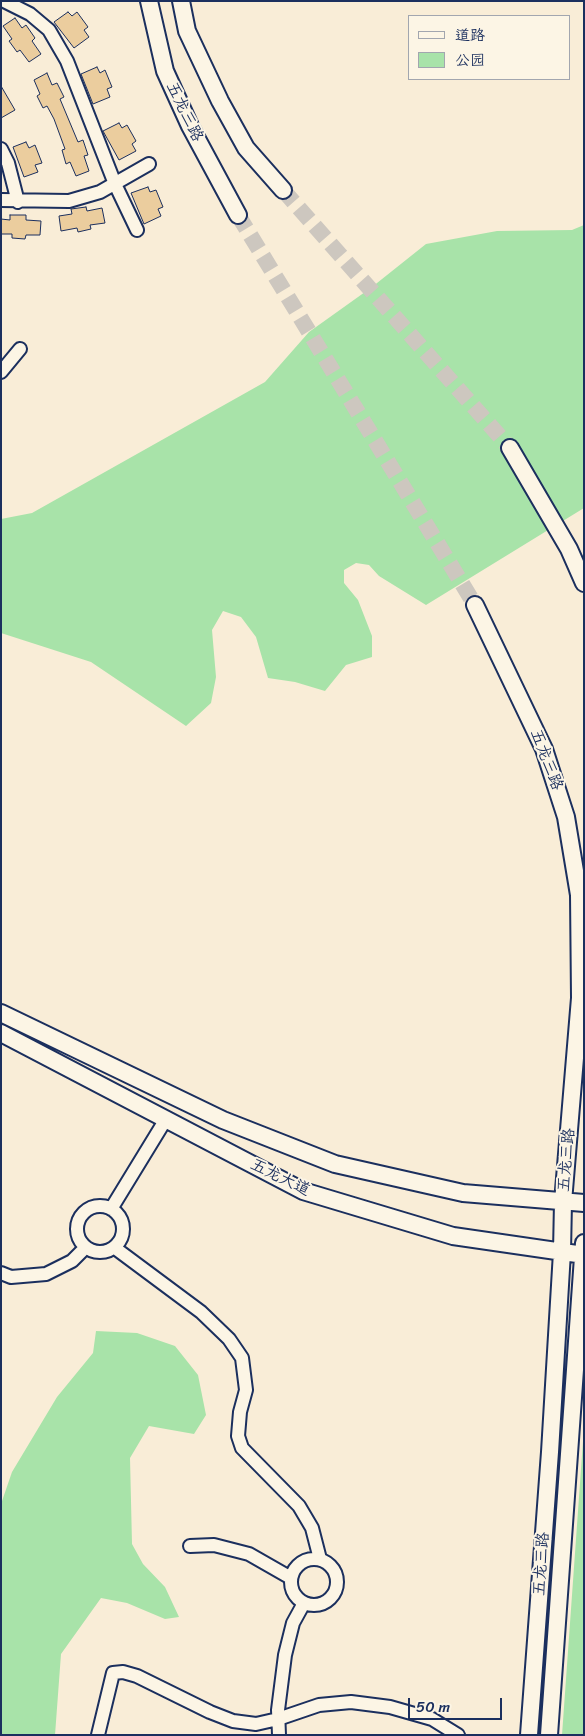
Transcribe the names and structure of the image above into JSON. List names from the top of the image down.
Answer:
{
  "streets": {
    "main road": ["五龙三路", "五龙大道"]
  },
  "crossings": [
    ["五龙三路", "五龙大道"]
  ],
  "legend": ["道路", "公园"],
  "scale_bar": "50 m"
}
